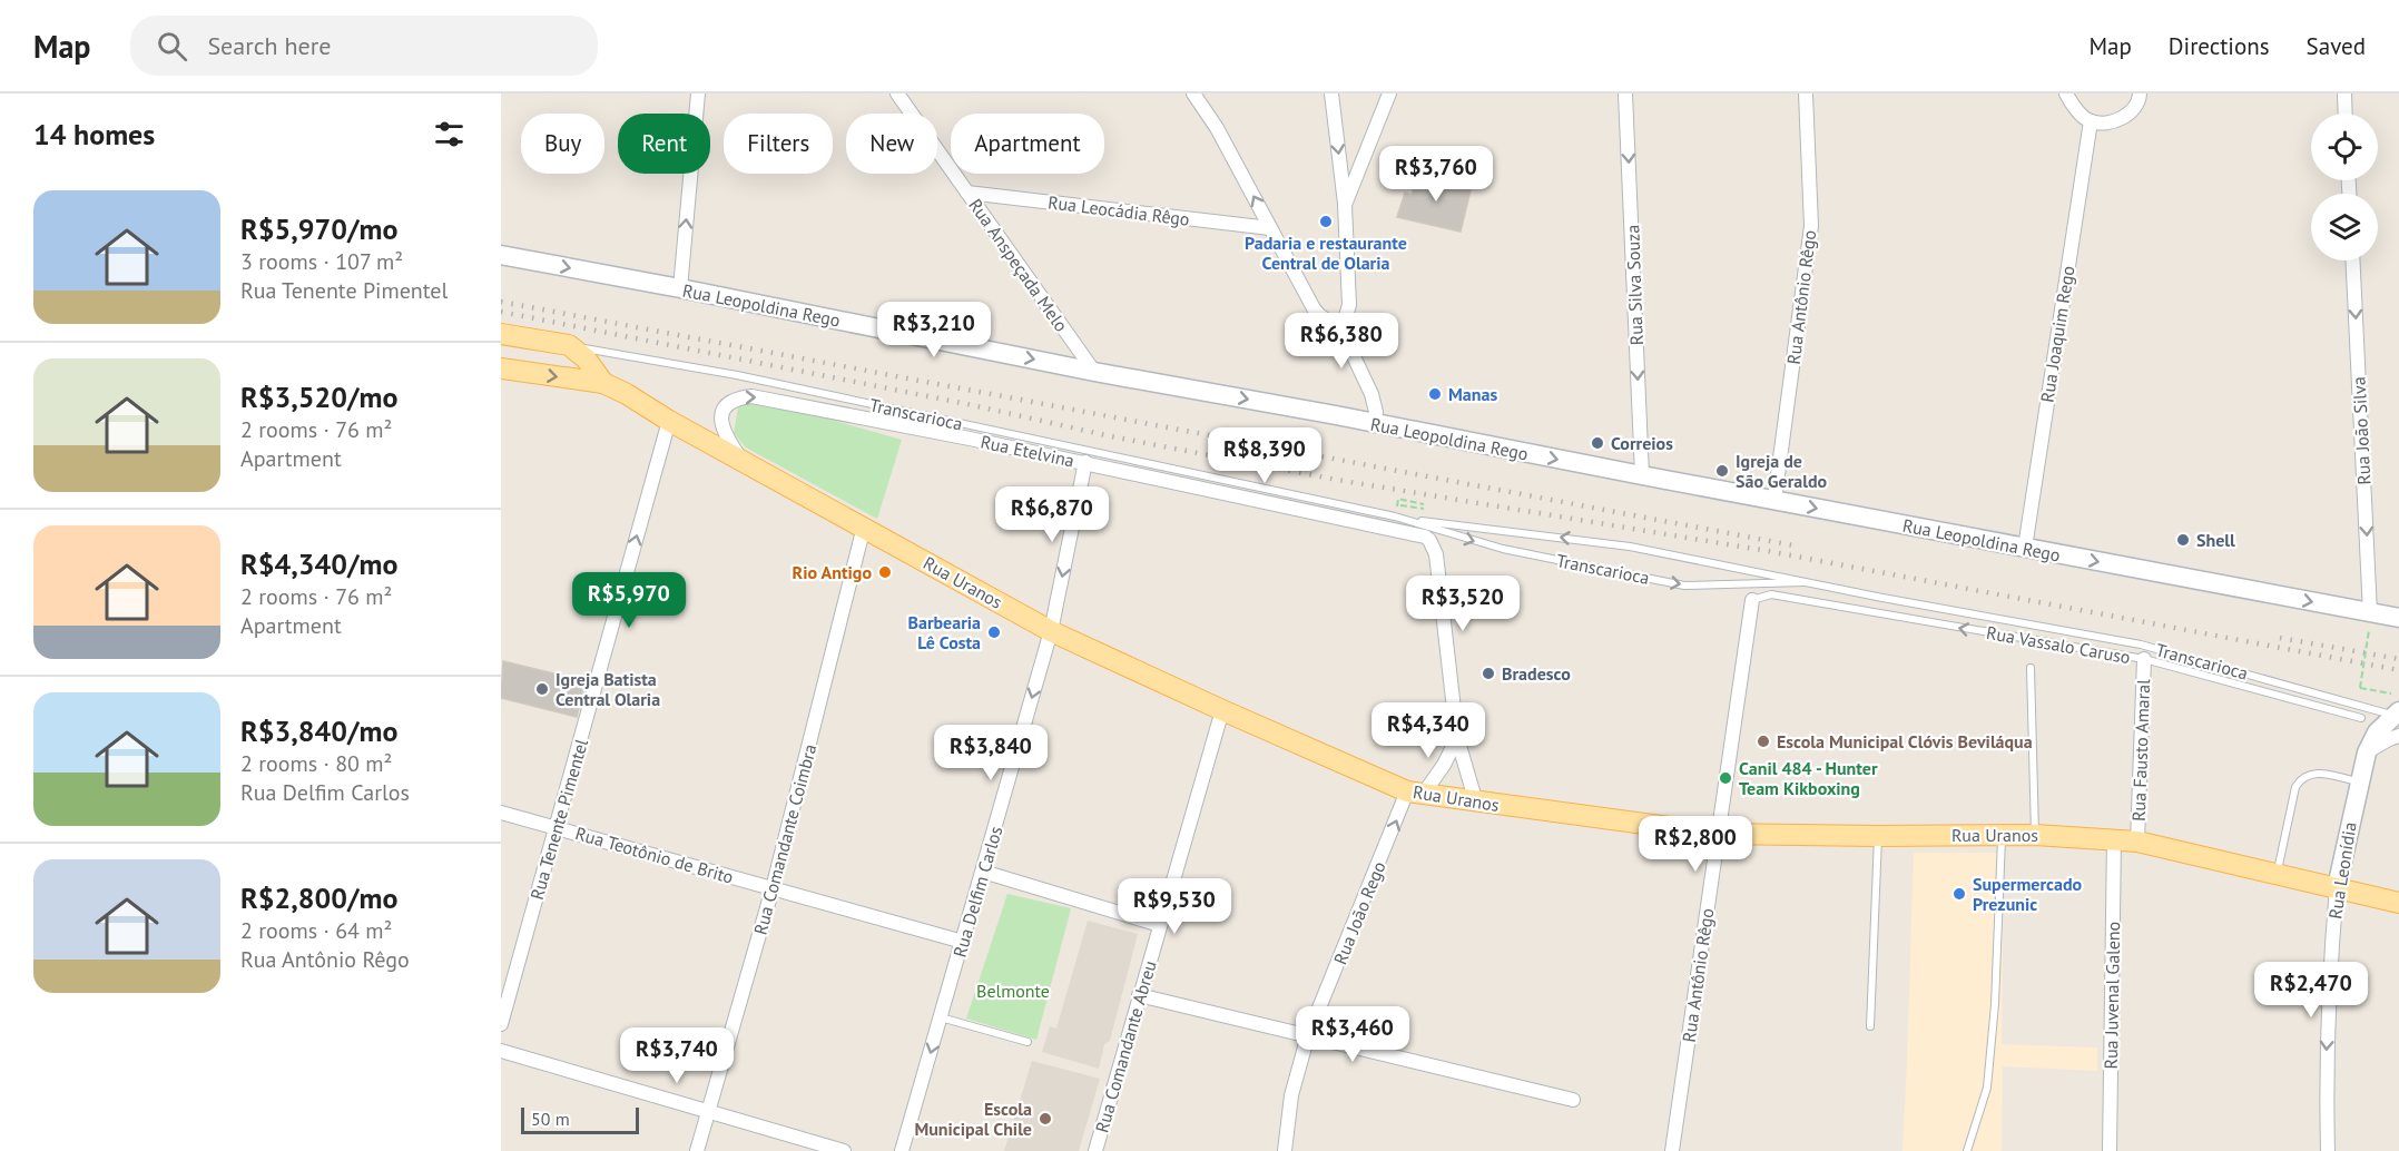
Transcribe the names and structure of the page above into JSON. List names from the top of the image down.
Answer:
{
  "streets": {
    "main road": ["Rua Leopoldina Rego", "Rua Uranos", "Rua Leonídia"],
    "street": [
      "Rua Leocádia Rêgo",
      "Rua Anspeçada Melo",
      "Rua Silva Souza",
      "Rua Antônio Rêgo",
      "Rua Joaquim Rego",
      "Rua João Silva",
      "Rua Etelvina",
      "Rua Fausto Amaral",
      "Rua Tenente Pimentel",
      "Rua Comandante Coimbra",
      "Rua Teotônio de Brito",
      "Rua Delfim Carlos",
      "Rua João Rego",
      "Rua Juvenal Galeno",
      "Rua Comandante Abreu"
    ],
    "lane": ["Transcarioca", "Rua Vassalo Caruso"]
  },
  "crossings": [
    ["Rua Leocádia Rêgo", "Rua Anspeçada Melo"],
    ["Rua Anspeçada Melo", "Rua Leopoldina Rego"],
    ["Rua Silva Souza", "Rua Leopoldina Rego"],
    ["Rua Antônio Rêgo", "Rua Leopoldina Rego"],
    ["Rua Antônio Rêgo", "Rua Uranos"],
    ["Rua Antônio Rêgo", "Rua Vassalo Caruso"],
    ["Rua Leopoldina Rego", "Rua Joaquim Rego"],
    ["Rua Leopoldina Rego", "Rua João Silva"],
    ["Transcarioca", "Rua Leonídia"],
    ["Rua Etelvina", "Rua Uranos"],
    ["Rua Etelvina", "Rua Delfim Carlos"],
    ["Rua Etelvina", "Rua João Rego"],
    ["Rua Uranos", "Rua Fausto Amaral"],
    ["Rua Uranos", "Rua Tenente Pimentel"],
    ["Rua Uranos", "Rua Comandante Coimbra"],
    ["Rua Uranos", "Rua Leonídia"],
    ["Rua Uranos", "Rua Delfim Carlos"],
    ["Rua Uranos", "Rua João Rego"],
    ["Rua Uranos", "Rua Juvenal Galeno"],
    ["Rua Uranos", "Rua Comandante Abreu"],
    ["Rua Vassalo Caruso", "Rua Fausto Amaral"],
    ["Rua Tenente Pimentel", "Rua Teotônio de Brito"],
    ["Rua Comandante Coimbra", "Rua Teotônio de Brito"],
    ["Rua Teotônio de Brito", "Rua Delfim Carlos"]
  ],
  "one_way": [
    "Rua Silva Souza",
    "Rua Leopoldina Rego",
    "Rua João Silva",
    "Rua Vassalo Caruso",
    "Rua Tenente Pimentel",
    "Rua Leonídia",
    "Rua Delfim Carlos",
    "Rua João Rego"
  ],
  "parks": ["Belmonte"],
  "places": [
    "Padaria e restaurante Central de Olaria",
    "Manas",
    "Correios",
    "Igreja de São Geraldo",
    "Shell",
    "Rio Antigo",
    "Barbearia Lê Costa",
    "Bradesco",
    "Igreja Batista Central Olaria",
    "Escola Municipal Clóvis Beviláqua",
    "Canil 484 - Hunter Team Kikboxing",
    "Supermercado Prezunic",
    "Escola Municipal Chile"
  ],
  "scale_bar": "50 m",
  "page": {
    "header": "Map",
    "search": "Search here",
    "nav": ["Map", "Directions", "Saved"],
    "heading": "14 homes",
    "chip": [
      "Buy",
      "Rent",
      "Filters",
      "New",
      "Apartment"
    ],
    "price": [
      "R$3,760",
      "R$3,210",
      "R$6,380",
      "R$8,390",
      "R$6,870",
      "R$5,970",
      "R$3,520",
      "R$4,340",
      "R$3,840",
      "R$2,800",
      "R$9,530",
      "R$2,470",
      "R$3,460",
      "R$3,740"
    ],
    "list": [
      {
        "name": "R$5,970/mo",
        "note": "3 rooms · 107 m² · Rua Tenente Pimentel"
      },
      {
        "name": "R$3,520/mo",
        "note": "2 rooms · 76 m² · Apartment"
      },
      {
        "name": "R$4,340/mo",
        "note": "2 rooms · 76 m² · Apartment"
      },
      {
        "name": "R$3,840/mo",
        "note": "2 rooms · 80 m² · Rua Delfim Carlos"
      },
      {
        "name": "R$2,800/mo",
        "note": "2 rooms · 64 m² · Rua Antônio Rêgo"
      }
    ],
    "scale": "50 m"
  }
}
